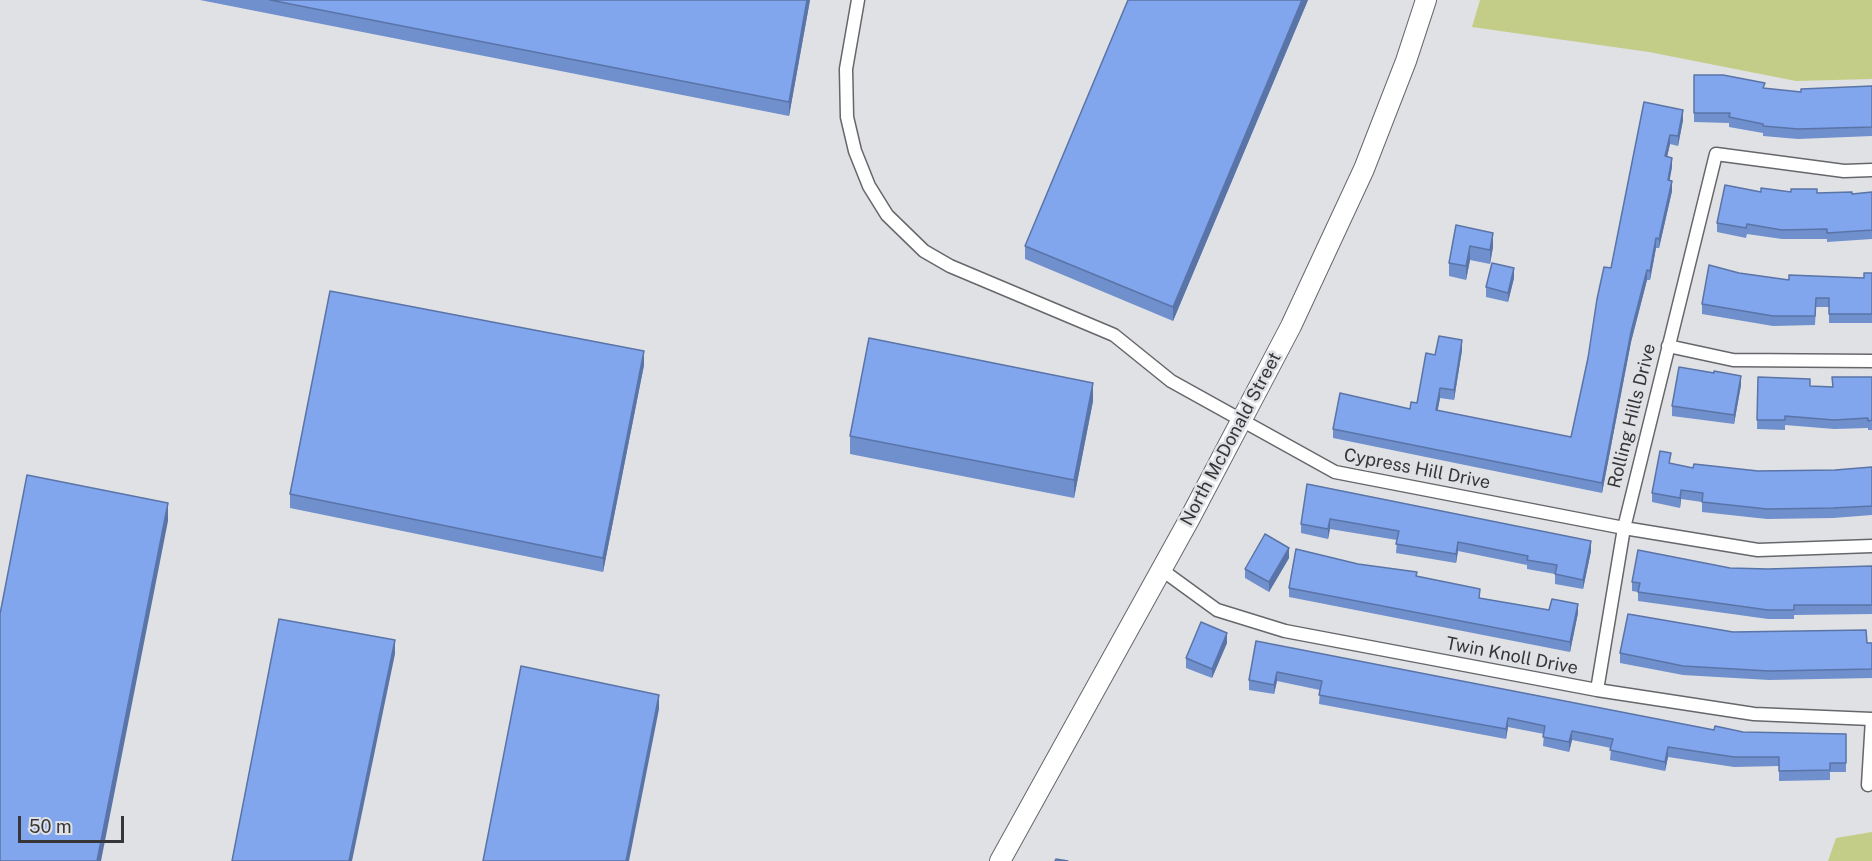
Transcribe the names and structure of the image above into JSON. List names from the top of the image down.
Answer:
{
  "streets": {
    "main road": ["North McDonald Street"],
    "street": ["Rolling Hills Drive", "Cypress Hill Drive", "Twin Knoll Drive"]
  },
  "crossings": [
    ["Rolling Hills Drive", "Cypress Hill Drive"],
    ["Rolling Hills Drive", "Twin Knoll Drive"],
    ["North McDonald Street", "Cypress Hill Drive"],
    ["North McDonald Street", "Twin Knoll Drive"]
  ],
  "scale_bar": "50 m"
}
